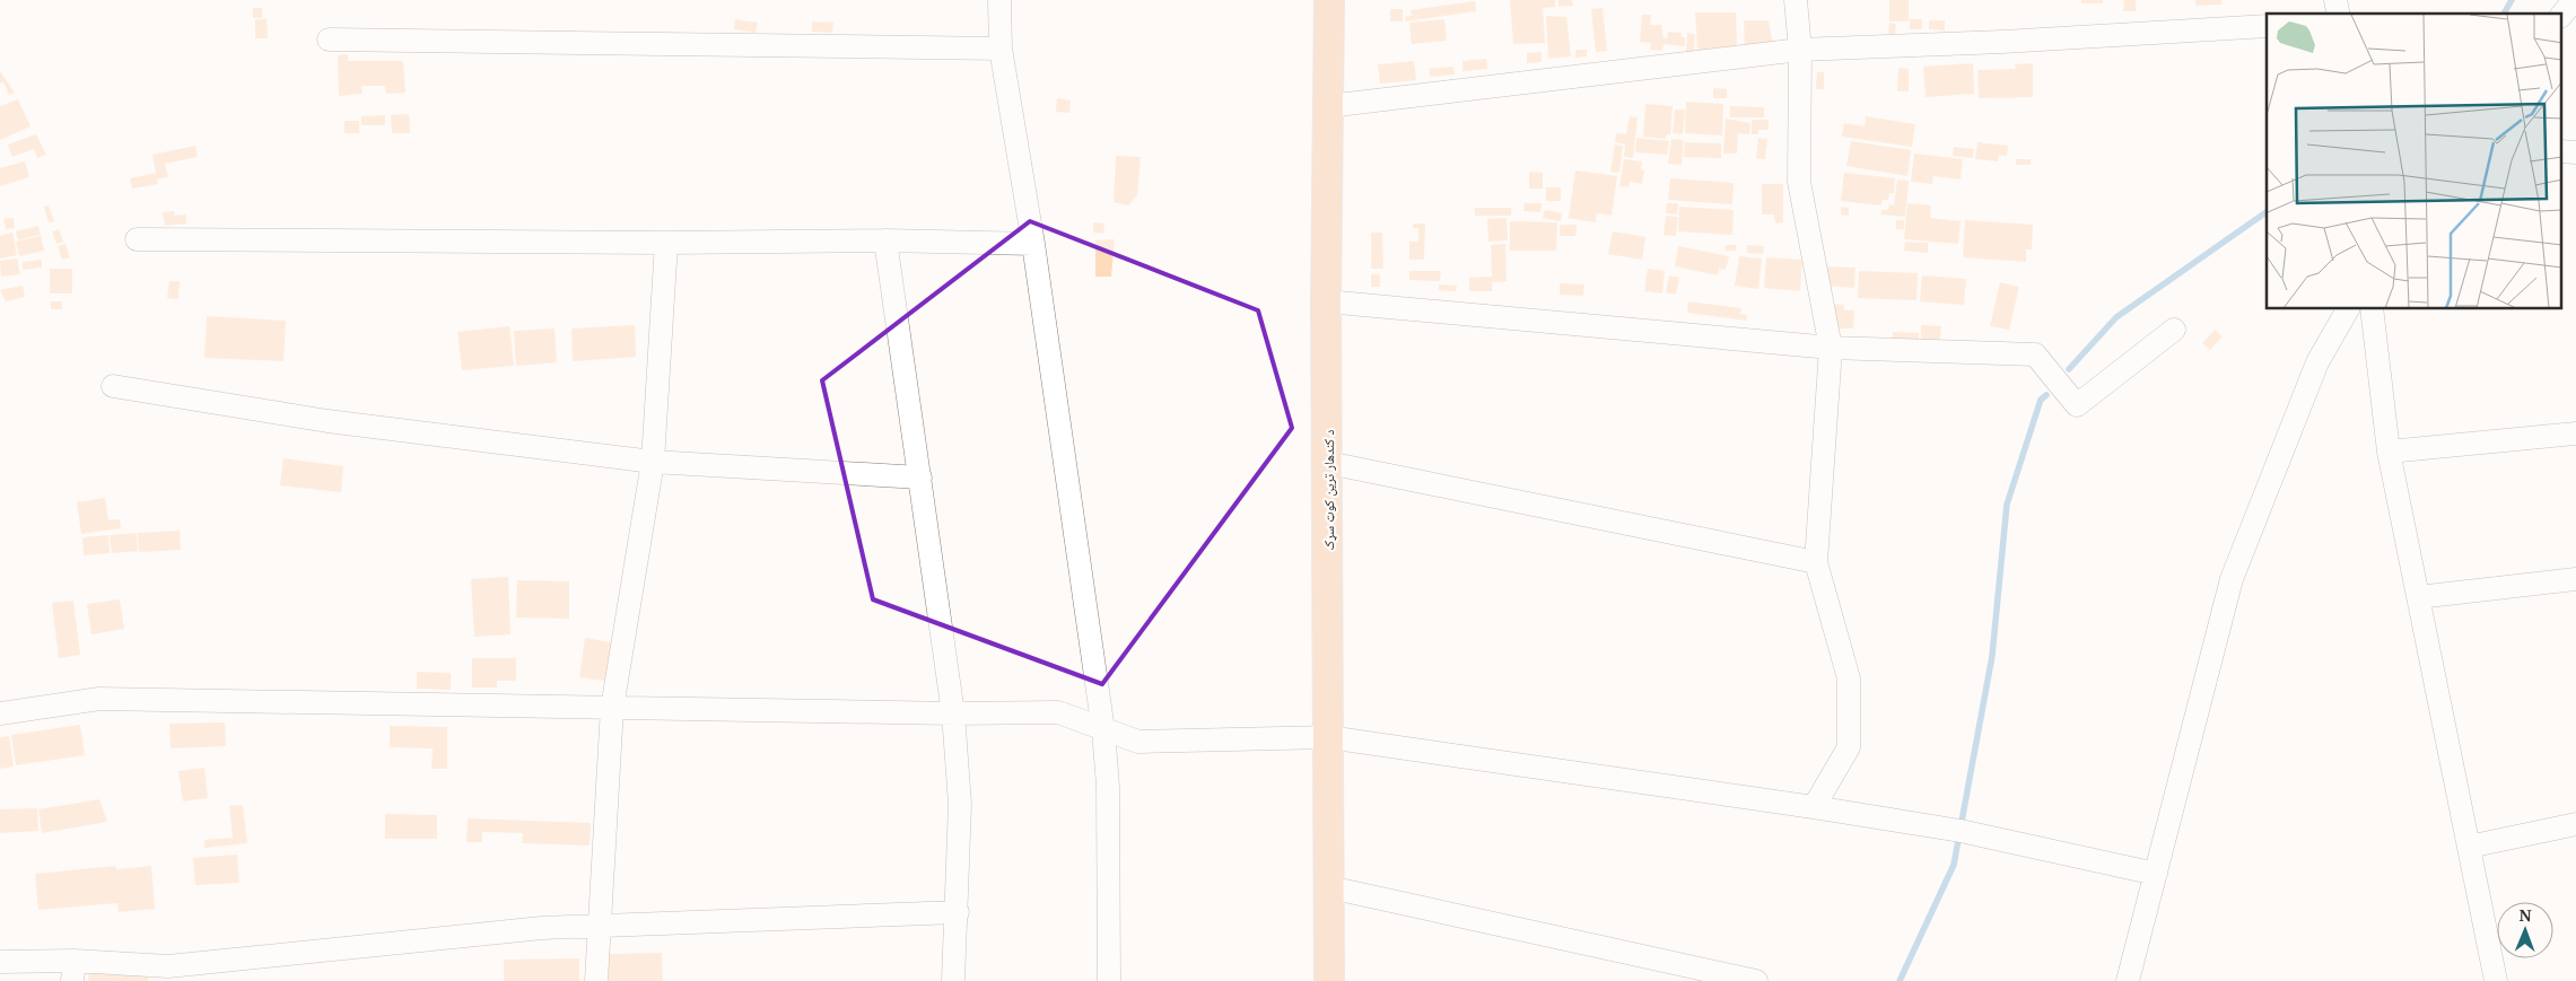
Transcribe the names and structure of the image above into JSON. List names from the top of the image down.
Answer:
{
  "streets": {
    "main road": ["د کندهار ترين کوټ سړک"]
  },
  "north": "top"
}
